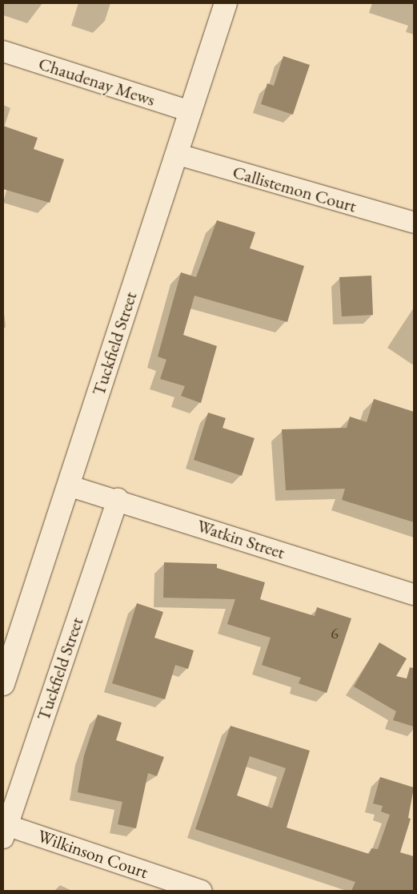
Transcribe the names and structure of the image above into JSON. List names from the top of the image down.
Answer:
{
  "streets": {
    "main road": ["Tuckfield Street"],
    "street": [
      "Chaudenay Mews",
      "Callistemon Court",
      "Watkin Street",
      "Wilkinson Court"
    ]
  },
  "crossings": [
    ["Chaudenay Mews", "Tuckfield Street"],
    ["Callistemon Court", "Tuckfield Street"],
    ["Tuckfield Street", "Watkin Street"],
    ["Tuckfield Street", "Wilkinson Court"]
  ],
  "house_numbers": ["6"]
}
